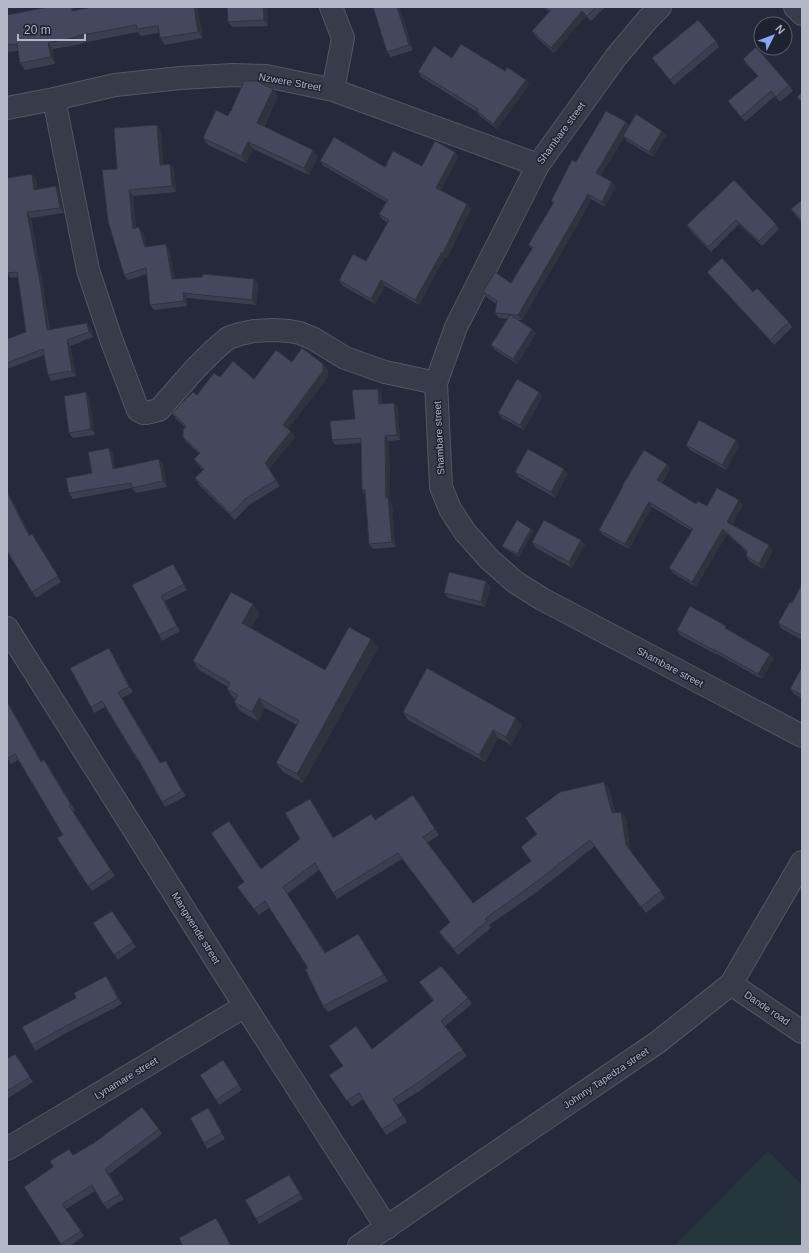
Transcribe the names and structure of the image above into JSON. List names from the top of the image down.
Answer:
{
  "streets": {
    "street": [
      "Nzwere Street",
      "Shambare street",
      "Mangwende street",
      "Dande road",
      "Lynamare street",
      "Johnny Tapedza street"
    ]
  },
  "crossings": [
    ["Nzwere Street", "Shambare street"],
    ["Mangwende street", "Lynamare street"],
    ["Mangwende street", "Johnny Tapedza street"],
    ["Dande road", "Johnny Tapedza street"]
  ],
  "scale_bar": "20 m",
  "north": "top right"
}
